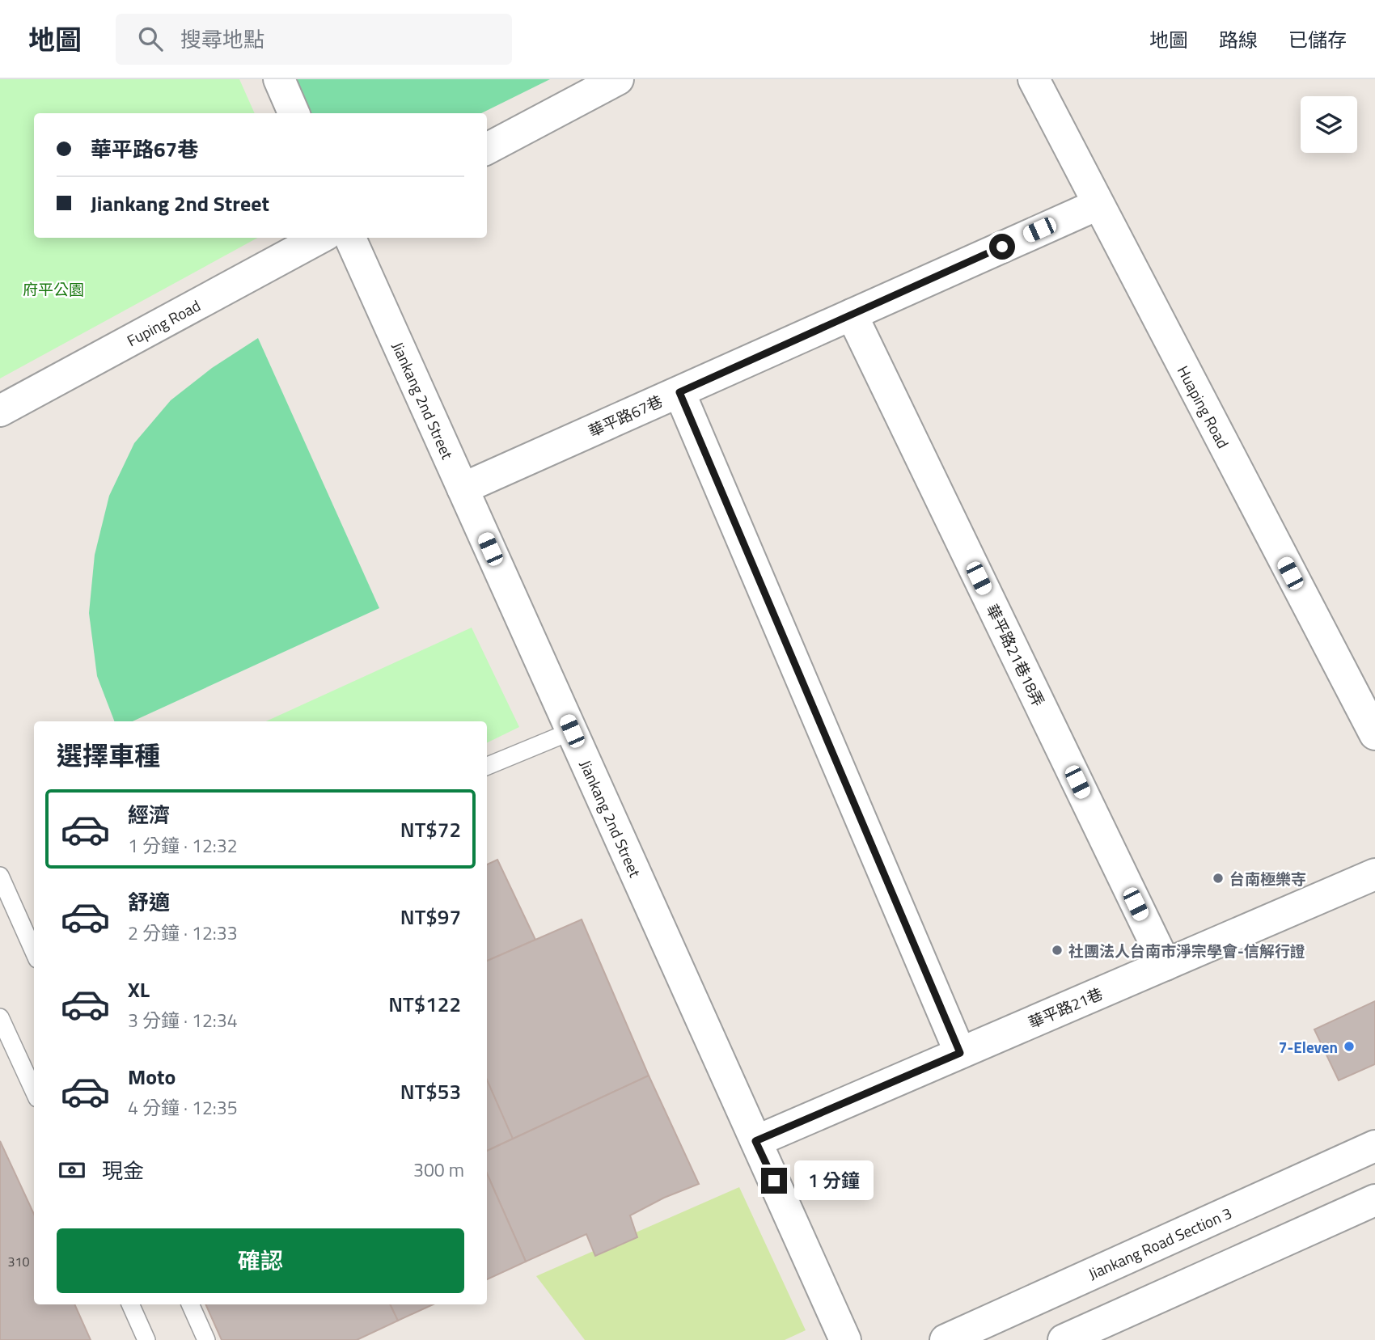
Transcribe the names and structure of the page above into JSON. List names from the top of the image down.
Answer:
{
  "streets": {
    "street": [
      "Fuping Road",
      "Jiankang 2nd Street",
      "Huaping Road",
      "華平路67巷",
      "華平路21巷18弄",
      "華平路21巷",
      "Jiankang Road Section 3"
    ]
  },
  "crossings": [
    ["Jiankang 2nd Street", "華平路67巷"],
    ["Jiankang 2nd Street", "華平路21巷"],
    ["Huaping Road", "華平路67巷"],
    ["華平路67巷", "華平路21巷18弄"],
    ["華平路21巷18弄", "華平路21巷"]
  ],
  "parks": ["府平公園"],
  "places": ["台南極樂寺", "社團法人台南市淨宗學會-信解行證", "7-Eleven"],
  "house_numbers": ["310"],
  "page": {
    "header": "地圖",
    "search": "搜尋地點",
    "nav": ["地圖", "路線", "已儲存"],
    "banner": ["華平路67巷", "Jiankang 2nd Street"],
    "heading": "選擇車種",
    "list": [
      {
        "name": "經濟",
        "note": "1 分鐘 · 12:32",
        "value": "NT$72"
      },
      {
        "name": "舒適",
        "note": "2 分鐘 · 12:33",
        "value": "NT$97"
      },
      {
        "name": "XL",
        "note": "3 分鐘 · 12:34",
        "value": "NT$122"
      },
      {
        "name": "Moto",
        "note": "4 分鐘 · 12:35",
        "value": "NT$53"
      }
    ],
    "pay": ["現金", "300 m"],
    "bubble": "1 分鐘",
    "buttons": "確認"
  }
}
